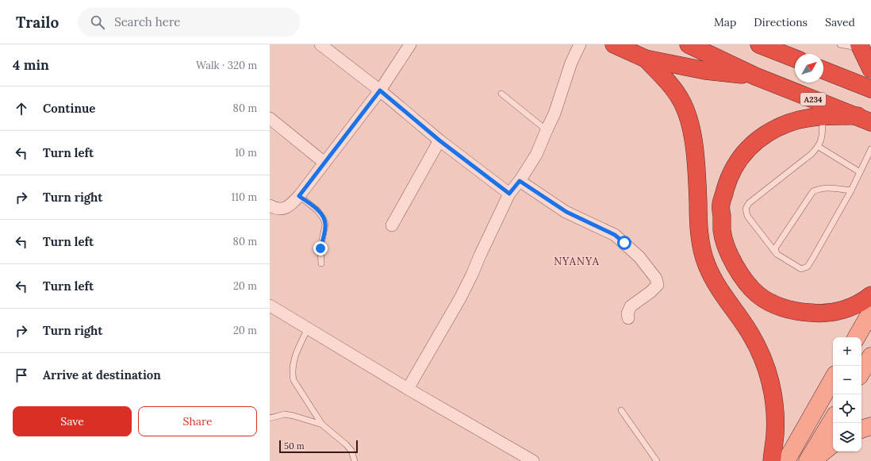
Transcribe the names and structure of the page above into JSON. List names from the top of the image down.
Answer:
{
  "streets": {
    "highway": ["A234"]
  },
  "districts": ["NYANYA"],
  "scale_bar": "50 m",
  "north": "top right",
  "page": {
    "header": "Trailo",
    "search": "Search here",
    "nav": ["Map", "Directions", "Saved"],
    "heading": ["4 min", "Walk · 320 m"],
    "list": [
      ["Continue", "80 m"],
      ["Turn left", "10 m"],
      ["Turn right", "110 m"],
      ["Turn left", "80 m"],
      ["Turn left", "20 m"],
      ["Turn right", "20 m"],
      "Arrive at destination"
    ],
    "map_buttons": ["+", "−"],
    "buttons": ["Save", "Share"],
    "scale": "50 m"
  }
}
